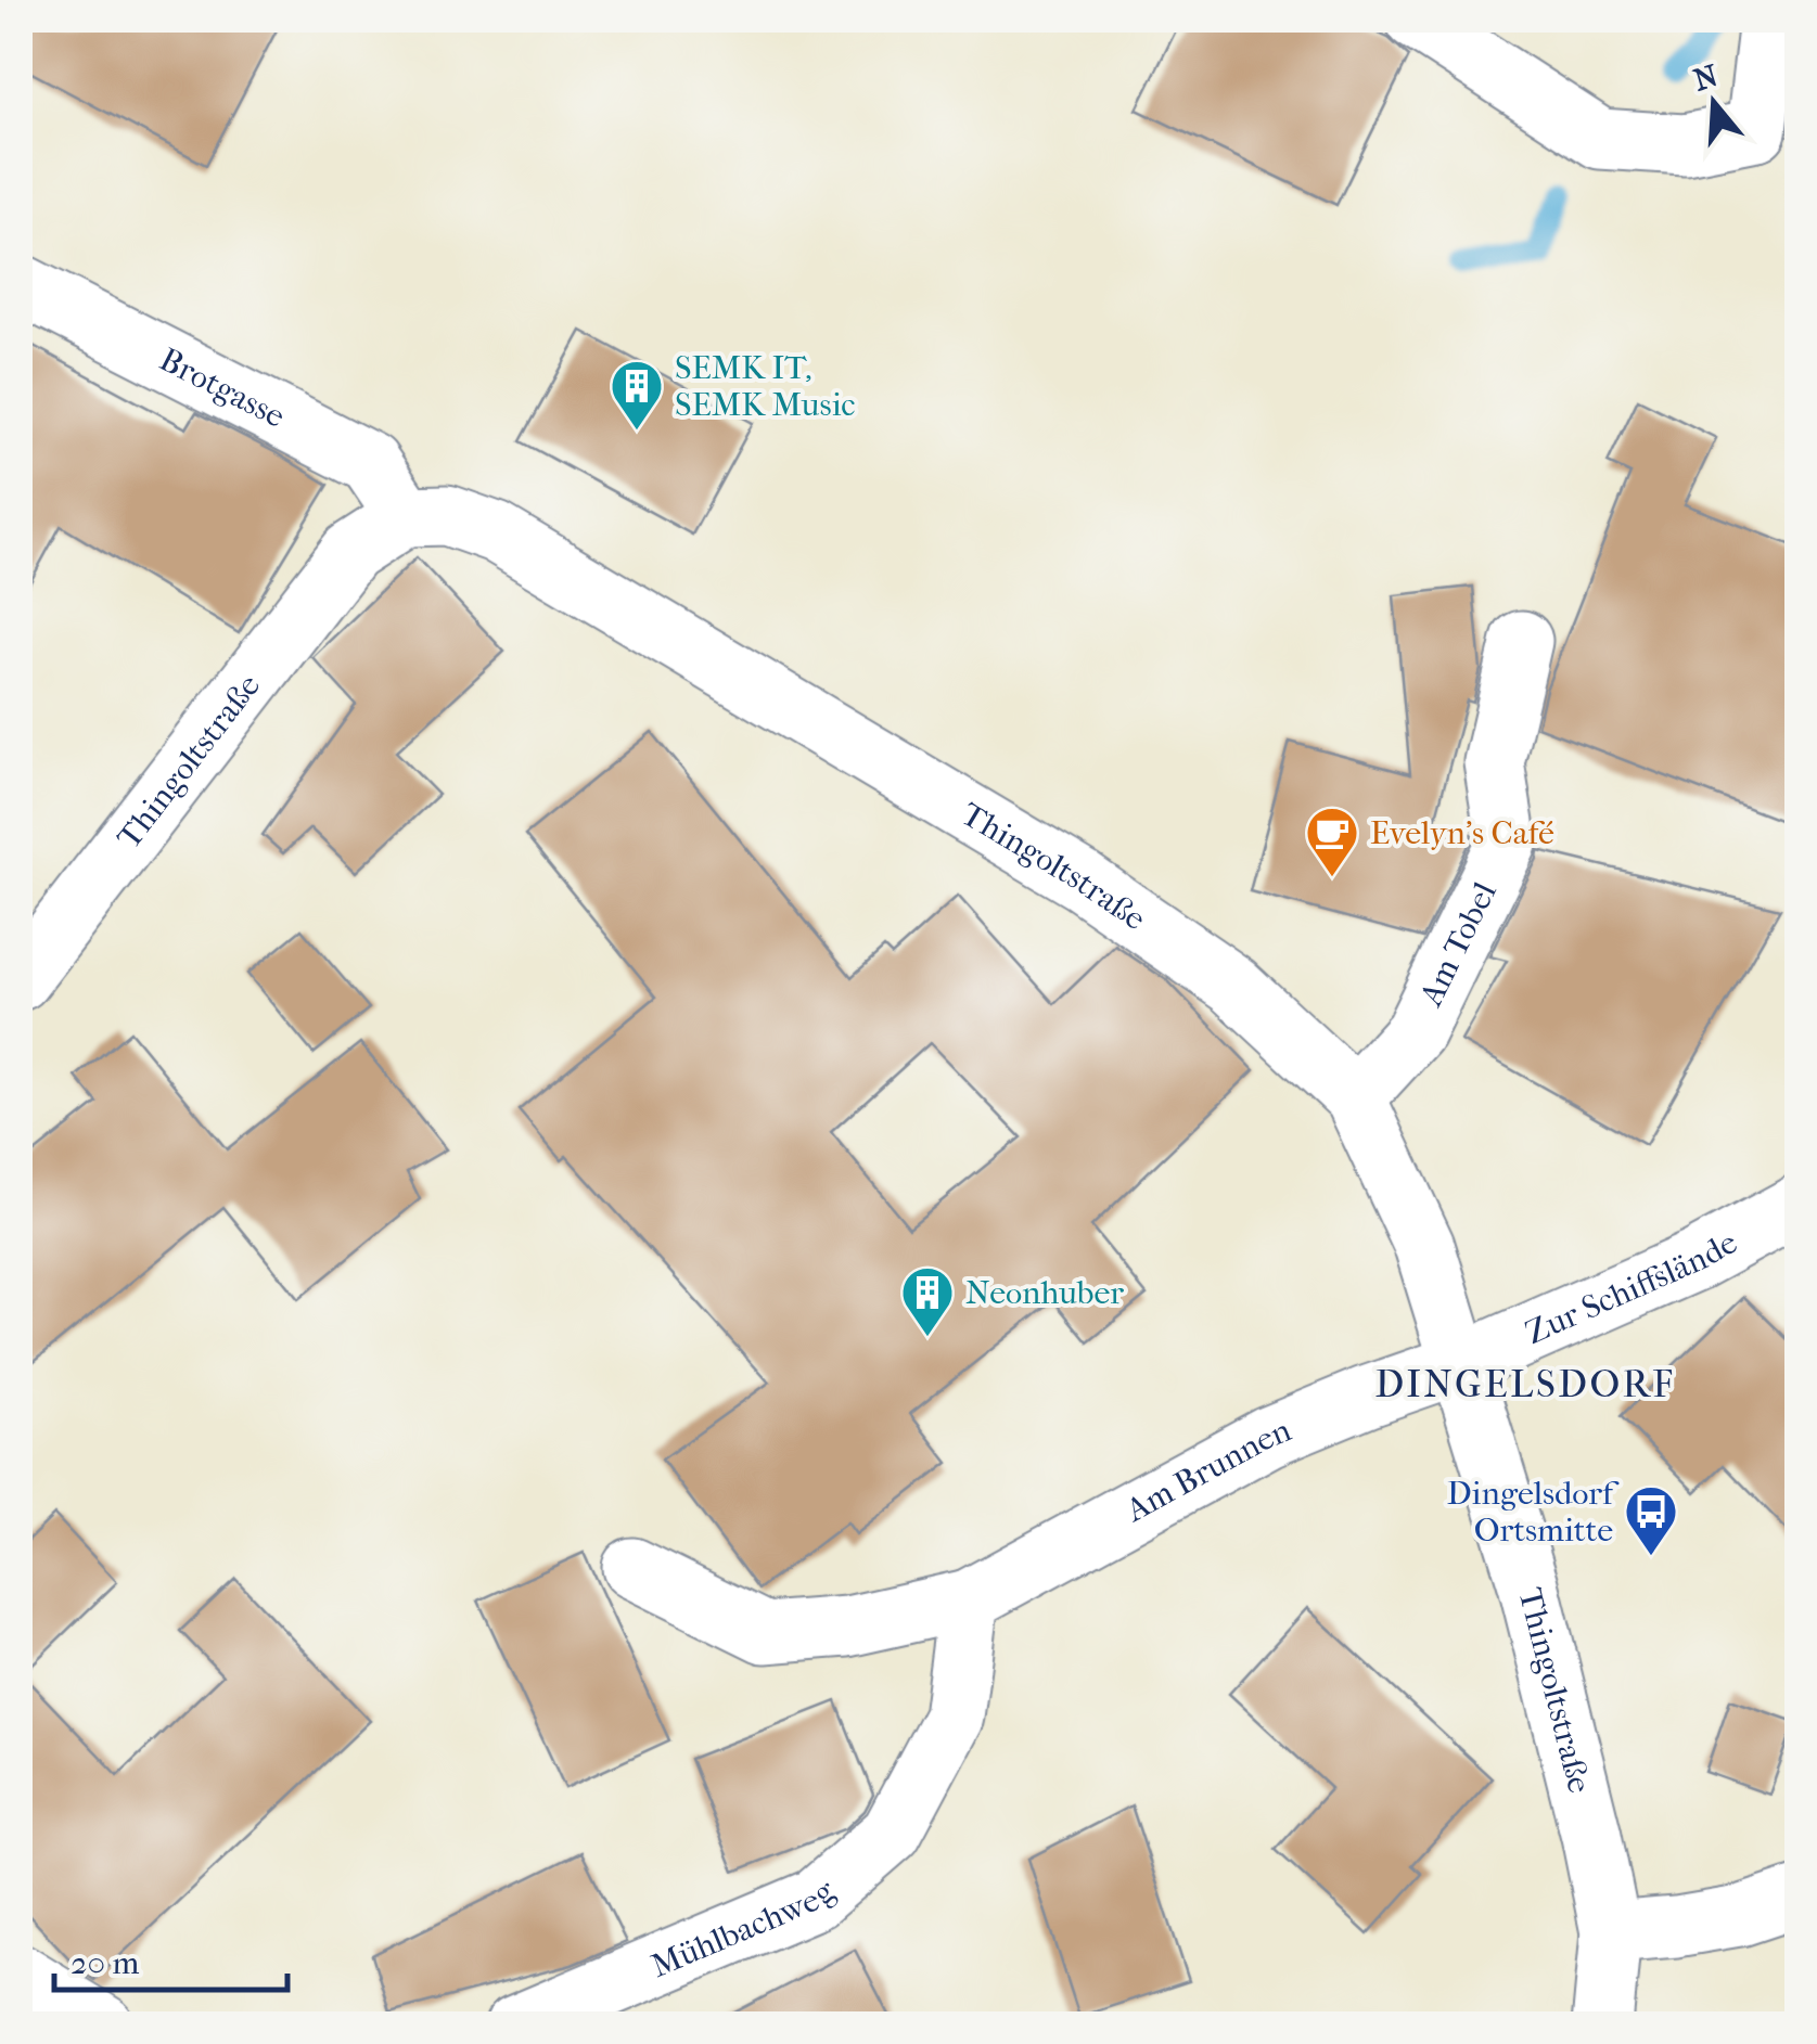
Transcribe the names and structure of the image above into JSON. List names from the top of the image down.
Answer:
{
  "streets": {
    "street": [
      "Brotgasse",
      "Thingoltstraße",
      "Am Tobel",
      "Zur Schiffslände",
      "Am Brunnen",
      "Mühlbachweg"
    ]
  },
  "crossings": [
    ["Brotgasse", "Thingoltstraße"],
    ["Thingoltstraße", "Am Tobel"],
    ["Thingoltstraße", "Zur Schiffslände"],
    ["Thingoltstraße", "Am Brunnen"],
    ["Zur Schiffslände", "Am Brunnen"],
    ["Am Brunnen", "Mühlbachweg"]
  ],
  "districts": ["DINGELSDORF"],
  "places": {
    "building": ["SEMK IT, SEMK Music", "Neonhuber"],
    "cafe": ["Evelyn's Café"],
    "bus stop": ["Dingelsdorf Ortsmitte"]
  },
  "scale_bar": "20 m",
  "north": "top"
}
